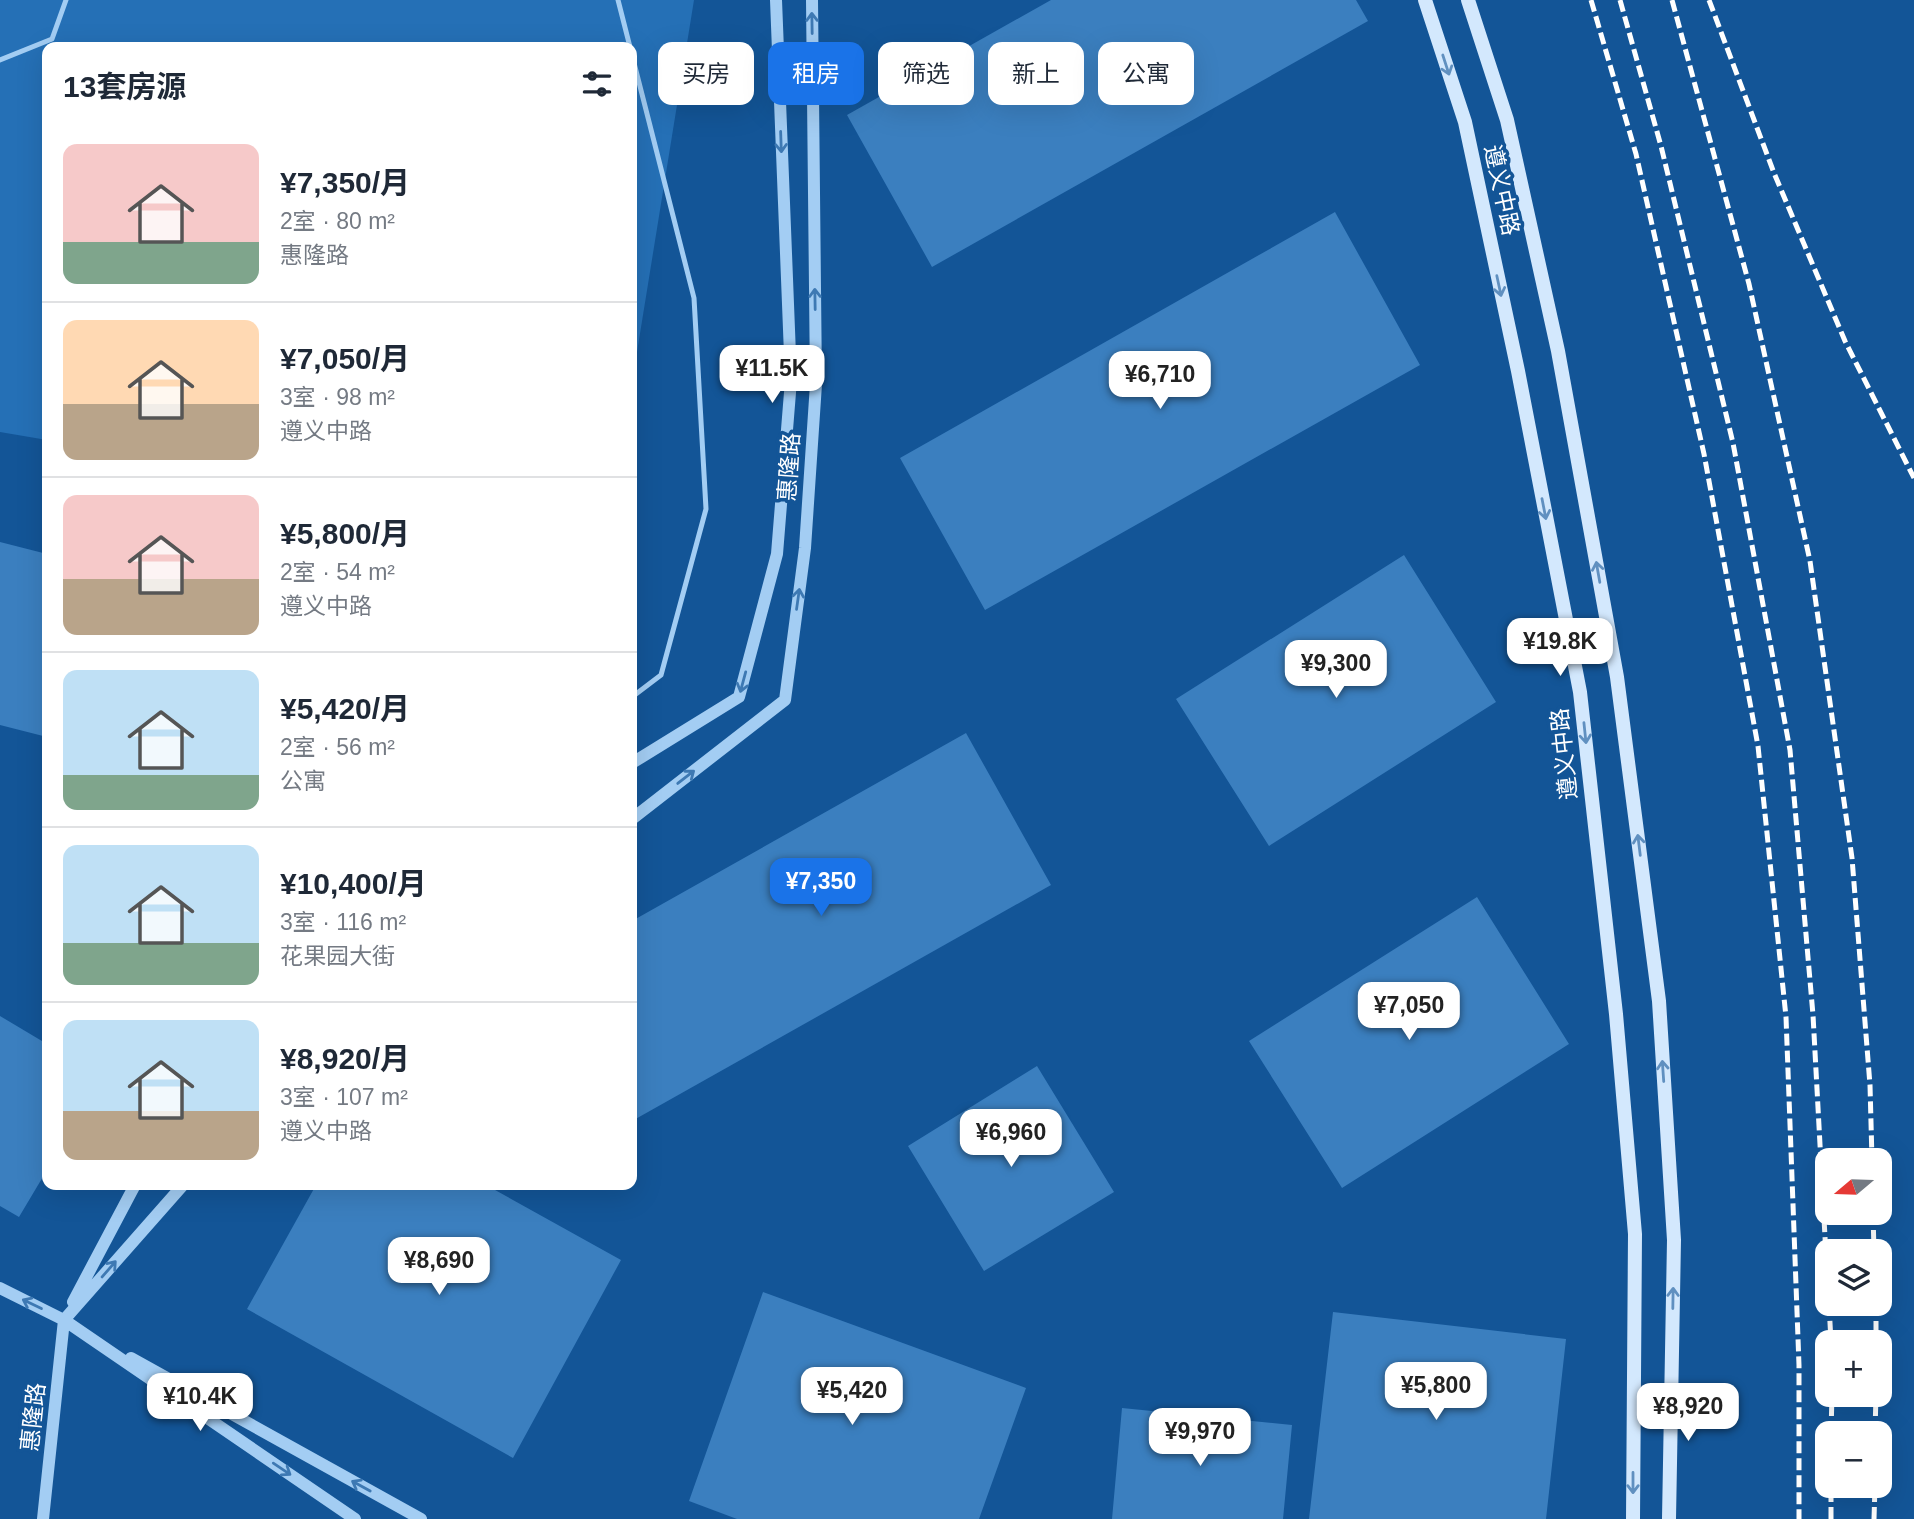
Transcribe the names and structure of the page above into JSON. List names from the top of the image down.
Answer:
{
  "streets": {
    "main road": ["遵义中路"],
    "street": ["惠隆路"]
  },
  "north": "left",
  "page": {
    "chip": [
      "买房",
      "租房",
      "筛选",
      "新上",
      "公寓"
    ],
    "heading": "13套房源",
    "list": [
      {
        "name": "¥7,350/月",
        "note": "2室 · 80 m² · 惠隆路"
      },
      {
        "name": "¥7,050/月",
        "note": "3室 · 98 m² · 遵义中路"
      },
      {
        "name": "¥5,800/月",
        "note": "2室 · 54 m² · 遵义中路"
      },
      {
        "name": "¥5,420/月",
        "note": "2室 · 56 m² · 公寓"
      },
      {
        "name": "¥10,400/月",
        "note": "3室 · 116 m² · 花果园大街"
      },
      {
        "name": "¥8,920/月",
        "note": "3室 · 107 m² · 遵义中路"
      }
    ],
    "price": [
      "¥11.5K",
      "¥6,710",
      "¥19.8K",
      "¥9,300",
      "¥7,350",
      "¥7,050",
      "¥6,960",
      "¥8,690",
      "¥5,800",
      "¥5,420",
      "¥10.4K",
      "¥8,920",
      "¥9,970"
    ],
    "map_buttons": ["+", "−"]
  }
}
